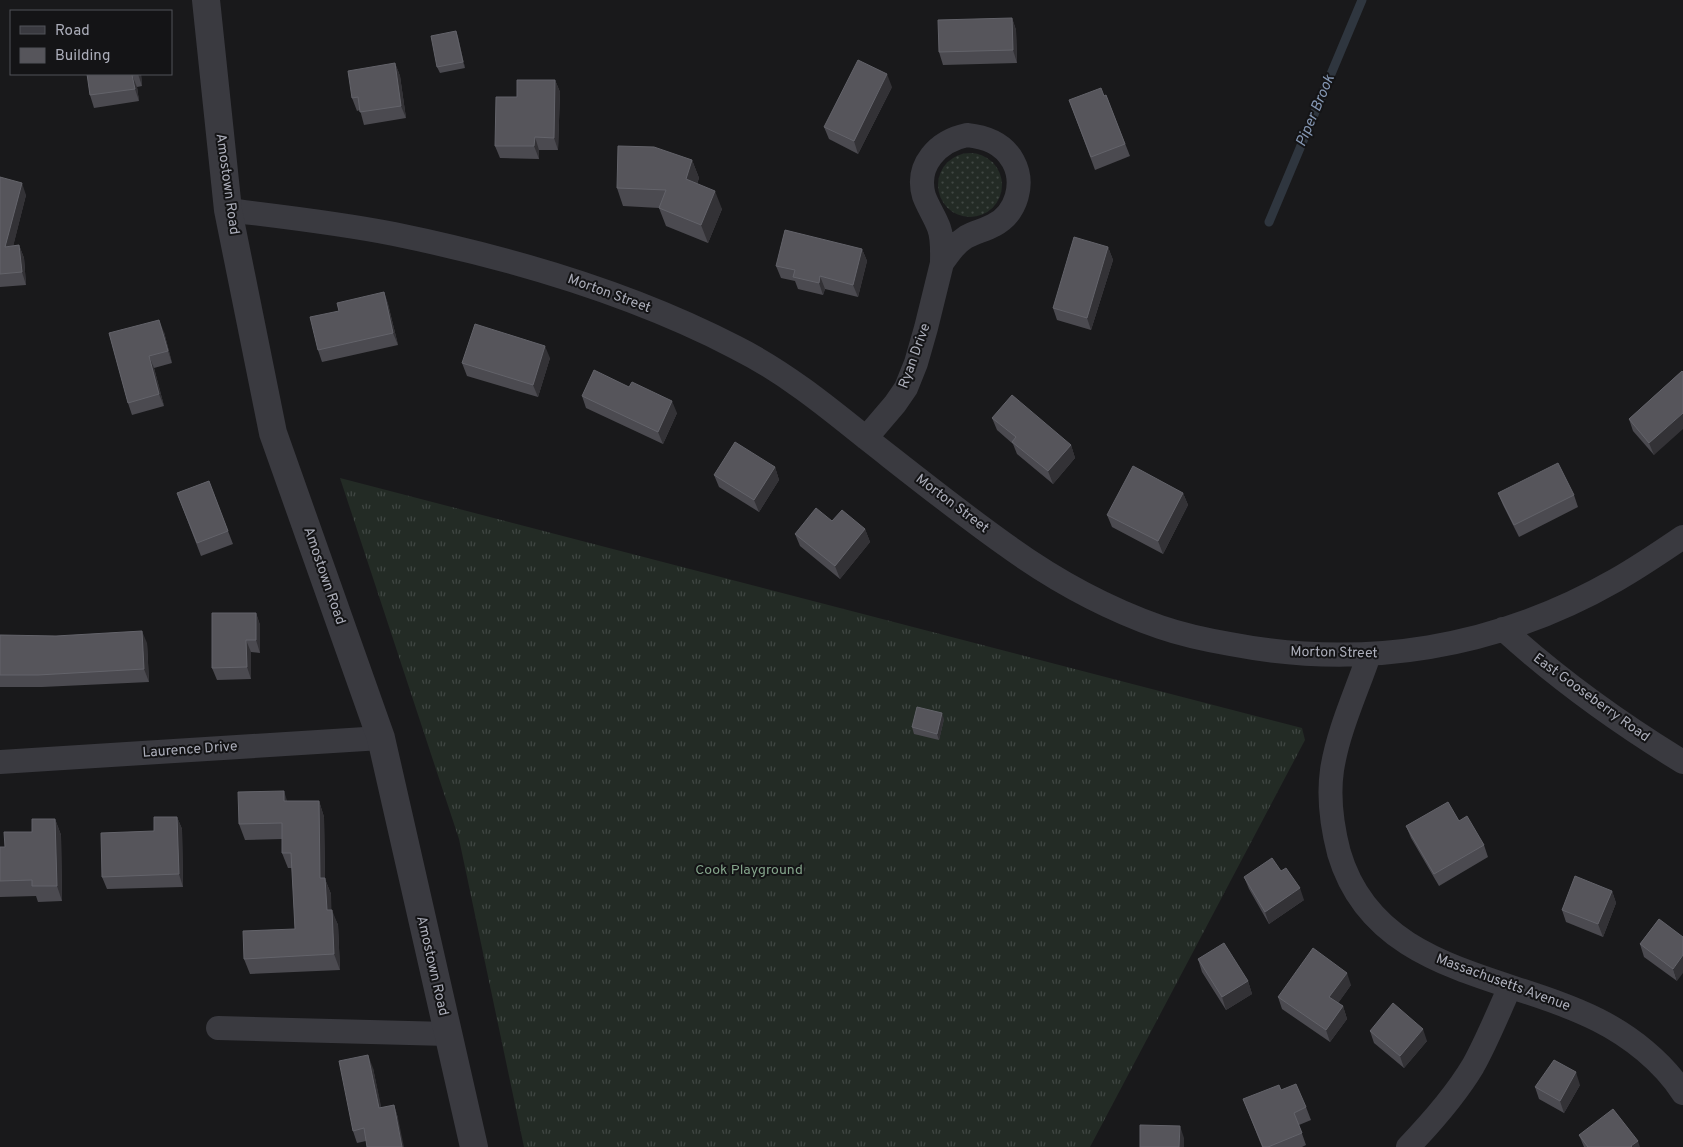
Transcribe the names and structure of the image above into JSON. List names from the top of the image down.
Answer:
{
  "streets": {
    "street": [
      "Amostown Road",
      "Morton Street",
      "Ryan Drive",
      "East Gooseberry Road",
      "Laurence Drive",
      "Massachusetts Avenue"
    ]
  },
  "crossings": [
    ["Amostown Road", "Morton Street"],
    ["Amostown Road", "Laurence Drive"],
    ["Morton Street", "Ryan Drive"],
    ["Morton Street", "East Gooseberry Road"],
    ["Morton Street", "Massachusetts Avenue"]
  ],
  "water": ["Piper Brook"],
  "parks": ["Cook Playground"],
  "legend": ["Road", "Building"]
}
